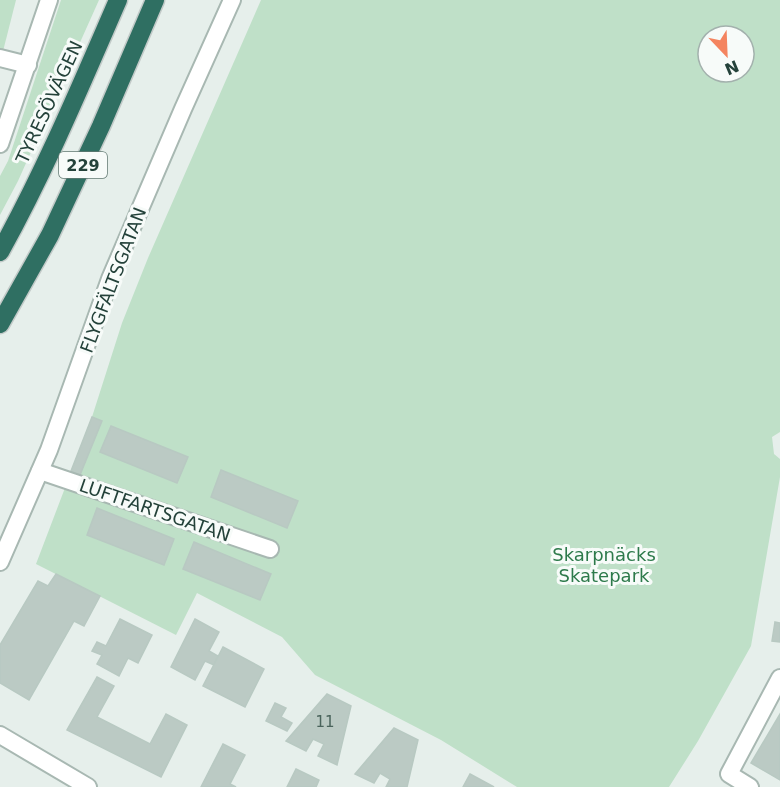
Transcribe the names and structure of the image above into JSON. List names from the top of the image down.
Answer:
{
  "streets": {
    "highway": ["TYRESÖVÄGEN", "229"],
    "street": ["FLYGFÄLTSGATAN", "LUFTFARTSGATAN"]
  },
  "crossings": [
    ["FLYGFÄLTSGATAN", "LUFTFARTSGATAN"]
  ],
  "parks": ["Skarpnäcks Skatepark"],
  "house_numbers": ["11"],
  "north": "bottom right"
}
